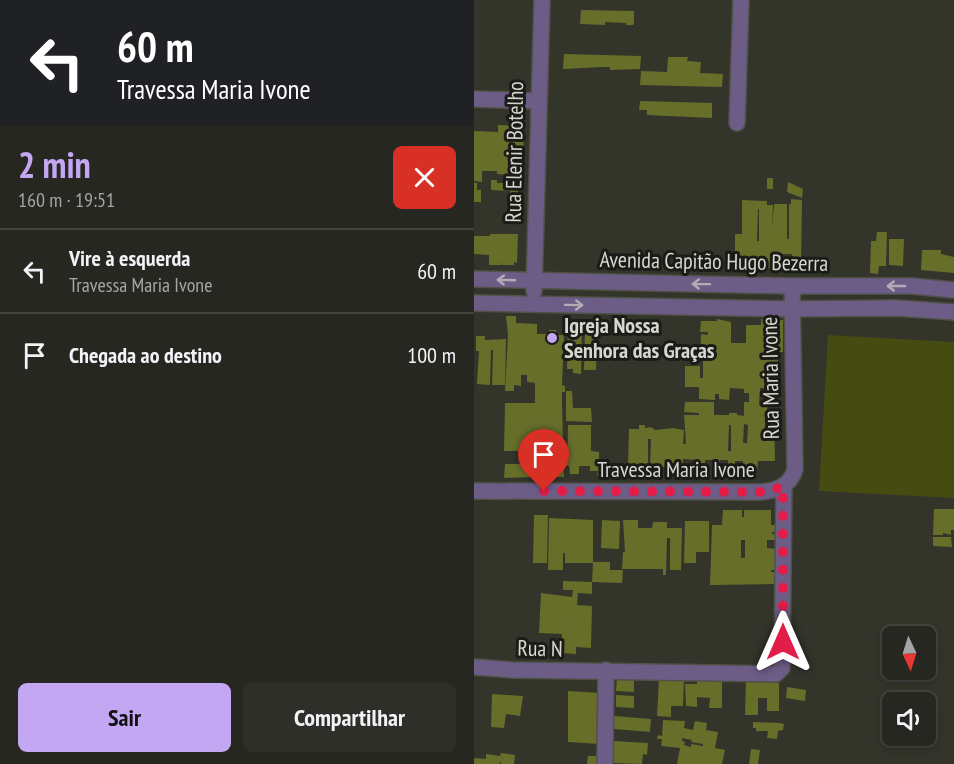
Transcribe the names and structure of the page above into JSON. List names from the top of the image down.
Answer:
{
  "streets": {
    "street": [
      "Rua Elenir Botelho",
      "Avenida Capitão Hugo Bezerra",
      "Rua Maria Ivone",
      "Travessa Maria Ivone",
      "Rua N"
    ]
  },
  "crossings": [
    ["Rua Elenir Botelho", "Avenida Capitão Hugo Bezerra"],
    ["Avenida Capitão Hugo Bezerra", "Rua Maria Ivone"],
    ["Rua Maria Ivone", "Travessa Maria Ivone"],
    ["Travessa Maria Ivone", "Rua N"]
  ],
  "places": ["Igreja Nossa Senhora das Graças"],
  "north": "bottom",
  "page": {
    "turn": ["60 m", "Travessa Maria Ivone"],
    "heading": ["2 min", "160 m · 19:51"],
    "list": [
      {
        "name": "Vire à esquerda",
        "note": "Travessa Maria Ivone",
        "value": "60 m"
      },
      {
        "name": "Chegada ao destino",
        "value": "100 m"
      }
    ],
    "buttons": ["Sair", "Compartilhar"]
  }
}
